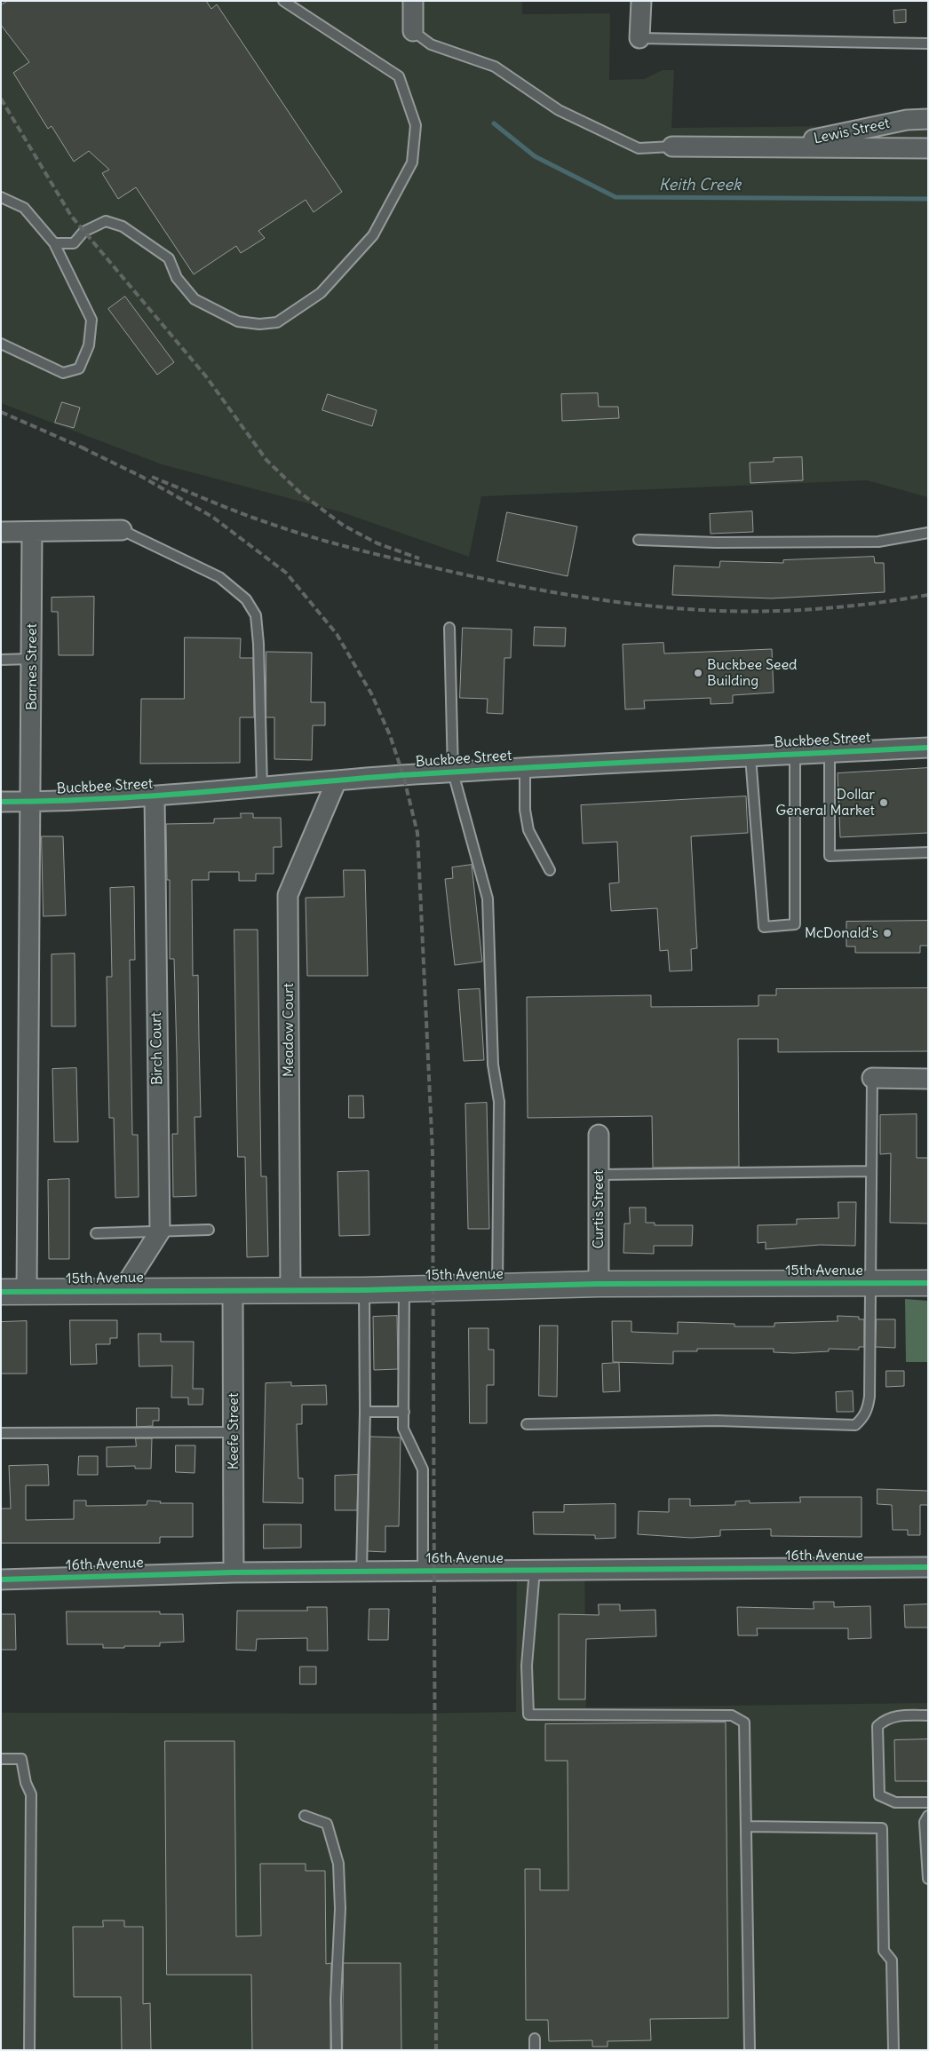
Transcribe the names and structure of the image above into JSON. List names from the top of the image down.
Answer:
{
  "streets": {
    "main road": ["15th Avenue"],
    "street": [
      "Lewis Street",
      "Barnes Street",
      "Buckbee Street",
      "Meadow Court",
      "Birch Court",
      "Curtis Street",
      "Keefe Street",
      "16th Avenue"
    ]
  },
  "crossings": [
    ["Barnes Street", "Buckbee Street"],
    ["Buckbee Street", "Meadow Court"],
    ["Buckbee Street", "Birch Court"],
    ["Meadow Court", "15th Avenue"],
    ["Curtis Street", "15th Avenue"],
    ["15th Avenue", "Keefe Street"],
    ["Keefe Street", "16th Avenue"]
  ],
  "water": ["Keith Creek"],
  "places": ["Buckbee Seed Building", "Dollar General Market", "McDonald's"]
}
